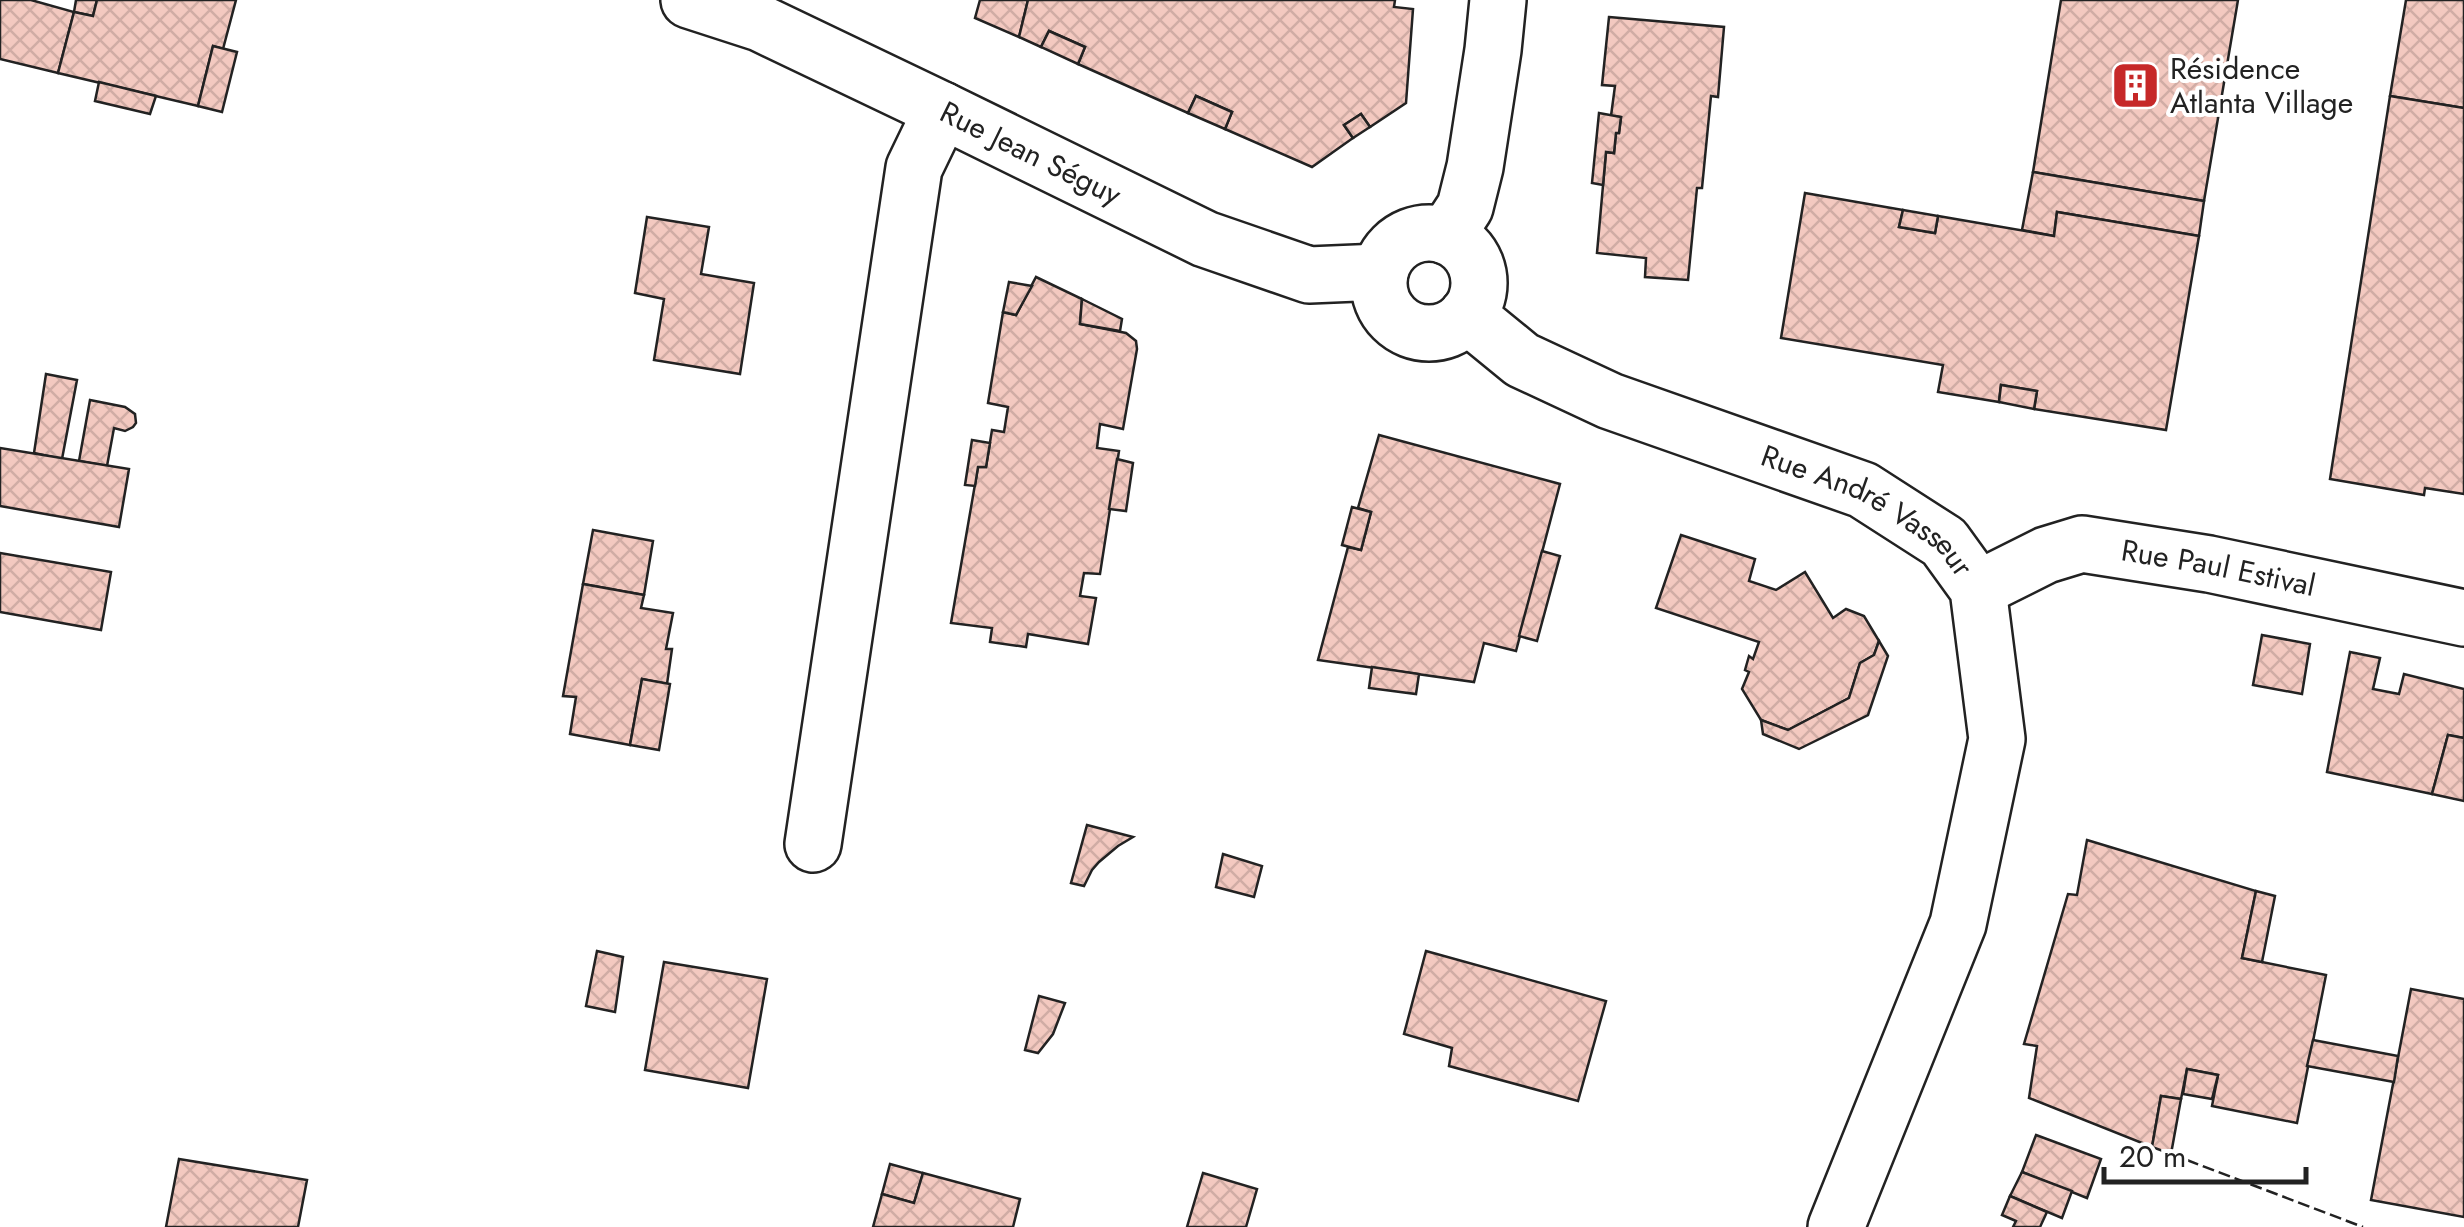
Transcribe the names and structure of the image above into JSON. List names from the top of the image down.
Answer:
{
  "streets": {
    "street": ["Rue Jean Séguy", "Rue André Vasseur", "Rue Paul Estival"]
  },
  "crossings": [
    ["Rue Jean Séguy", "Rue André Vasseur"],
    ["Rue André Vasseur", "Rue Paul Estival"]
  ],
  "places": {
    "building": ["Résidence Atlanta Village"]
  },
  "scale_bar": "20 m"
}
